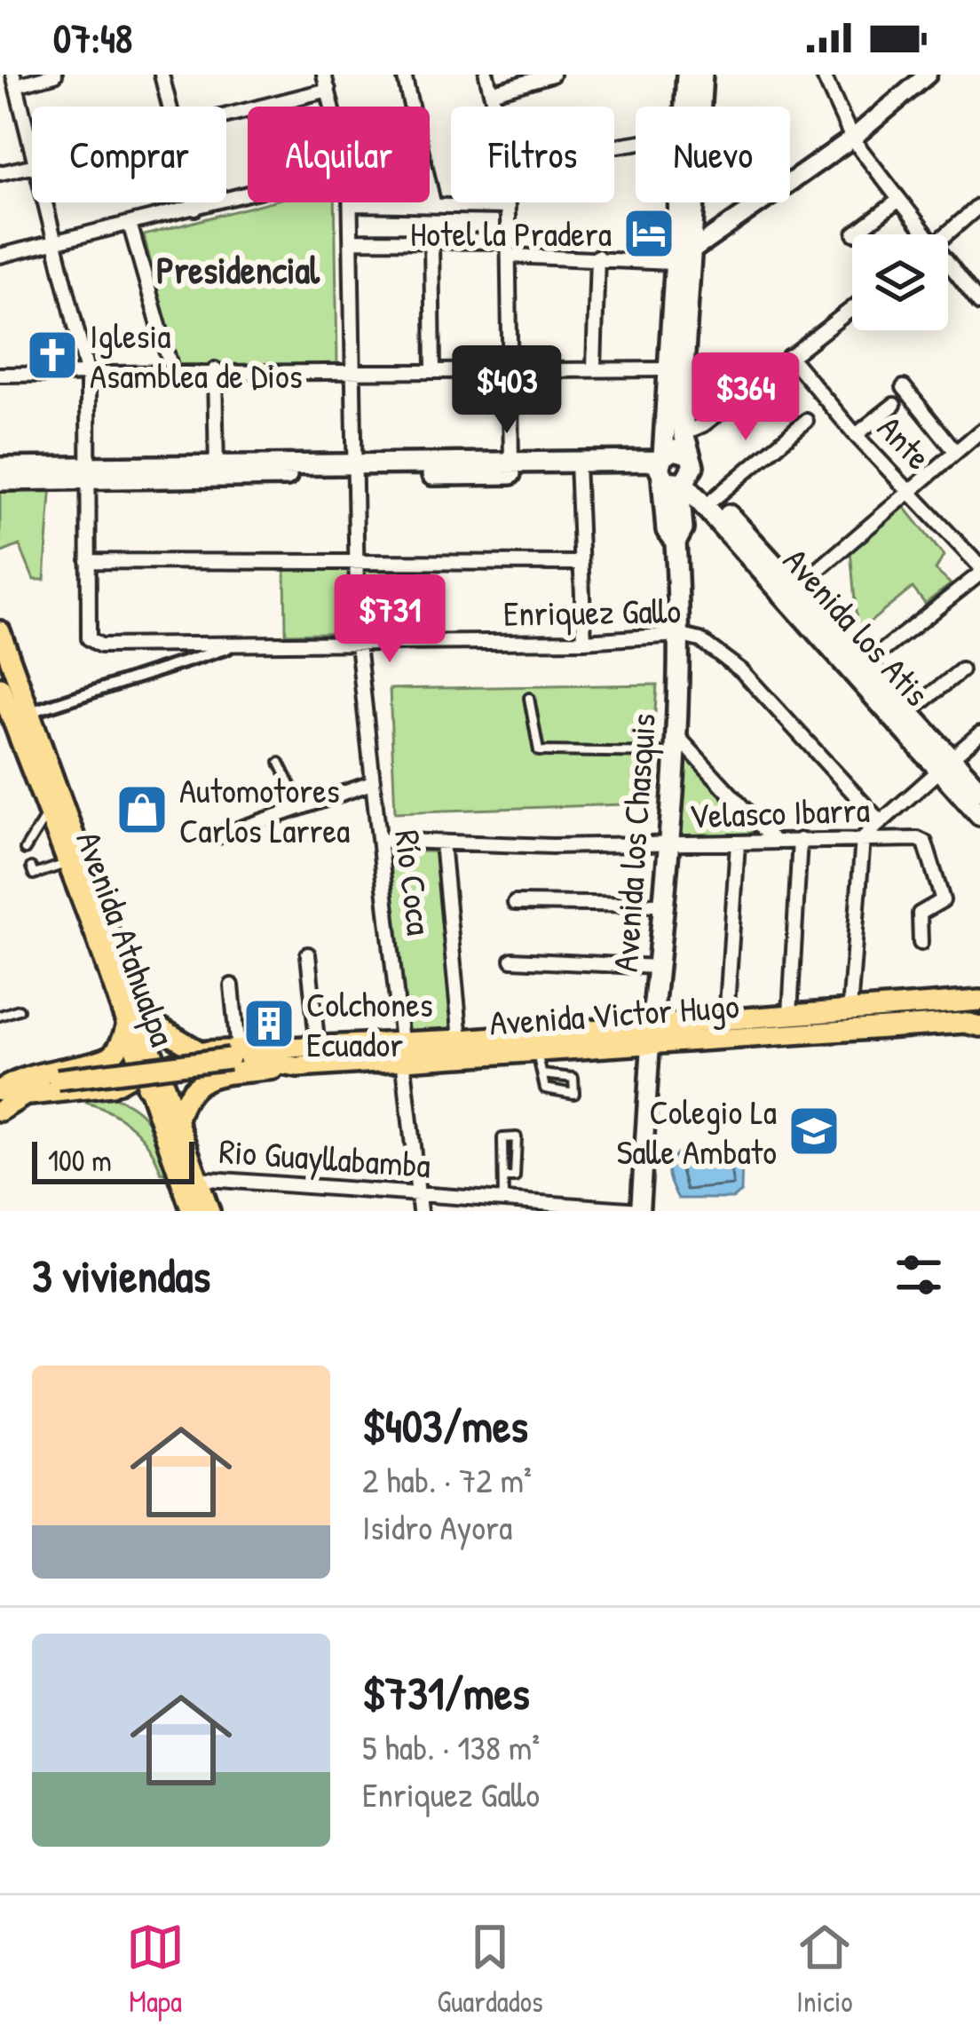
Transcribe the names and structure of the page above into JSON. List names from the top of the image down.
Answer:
{
  "streets": {
    "main road": [
      "Avenida los Atis",
      "Avenida los Chasquis",
      "Avenida Atahualpa",
      "Avenida Victor Hugo"
    ],
    "street": [
      "Ante",
      "Enriquez Gallo",
      "Velasco Ibarra",
      "Río Coca",
      "Rio Guayllabamba"
    ]
  },
  "crossings": [
    ["Enriquez Gallo", "Avenida los Chasquis"],
    ["Enriquez Gallo", "Río Coca"],
    ["Avenida los Atis", "Avenida los Chasquis"],
    ["Velasco Ibarra", "Avenida los Chasquis"],
    ["Velasco Ibarra", "Río Coca"],
    ["Avenida los Chasquis", "Avenida Victor Hugo"],
    ["Avenida los Chasquis", "Rio Guayllabamba"],
    ["Río Coca", "Avenida Victor Hugo"],
    ["Río Coca", "Rio Guayllabamba"],
    ["Avenida Atahualpa", "Avenida Victor Hugo"],
    ["Avenida Atahualpa", "Rio Guayllabamba"]
  ],
  "districts": ["Presidencial"],
  "places": {
    "hotel": ["Hotel la Pradera"],
    "church": ["Iglesia Asamblea de Dios"],
    "shop": ["Automotores Carlos Larrea"],
    "building": ["Colchones Ecuador"],
    "school or university": ["Colegio La Salle Ambato"]
  },
  "scale_bar": "100 m",
  "page": {
    "status": "07:48",
    "chip": [
      "Comprar",
      "Alquilar",
      "Filtros",
      "Nuevo"
    ],
    "price": ["$403", "$364", "$731"],
    "scale": "100 m",
    "heading": "3 viviendas",
    "list": [
      {
        "name": "$403/mes",
        "note": "2 hab. · 72 m² · Isidro Ayora"
      },
      {
        "name": "$731/mes",
        "note": "5 hab. · 138 m² · Enriquez Gallo"
      }
    ],
    "tabs": ["Mapa", "Guardados", "Inicio"]
  }
}
